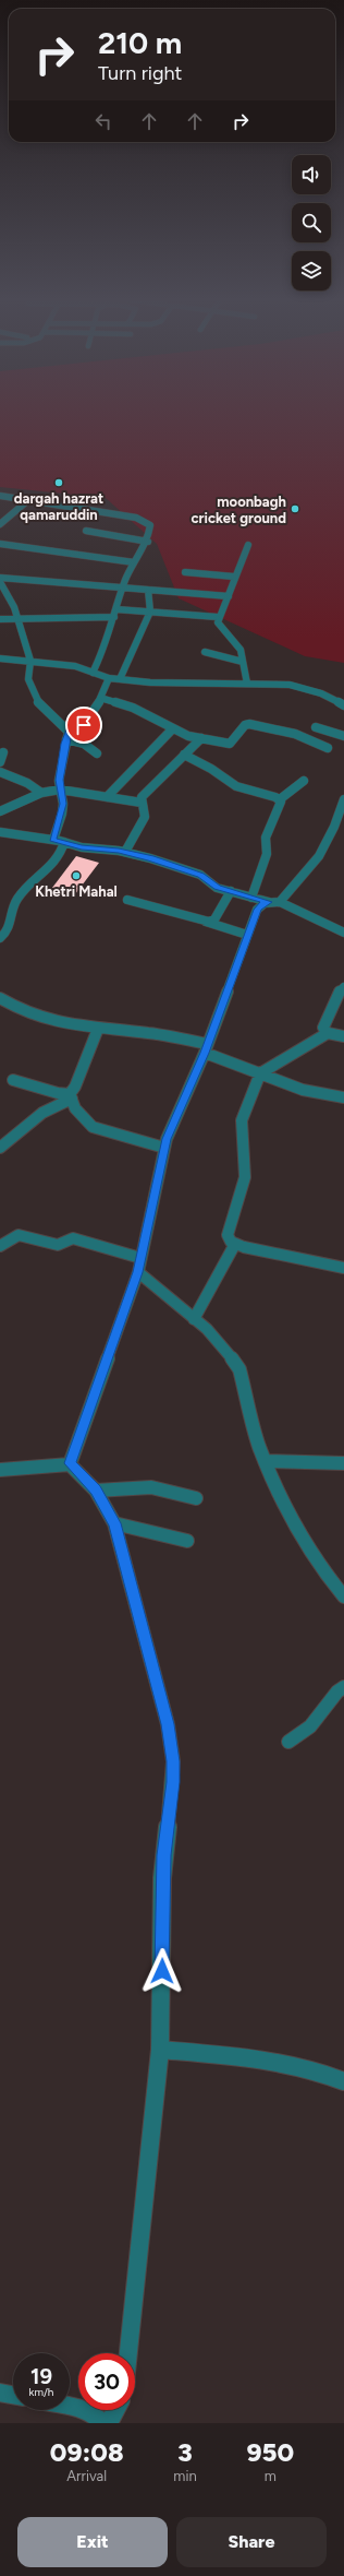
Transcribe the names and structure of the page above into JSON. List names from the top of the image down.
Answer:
{
  "places": ["dargah hazrat qamaruddin", "moonbagh cricket ground", "Khetri Mahal"],
  "page": {
    "turn": ["210 m", "Turn right"],
    "speed": "19 km/h",
    "limit": "30",
    "eta": [
      "09:08",
      "Arrival",
      "3",
      "min",
      "950",
      "m"
    ],
    "buttons": ["Exit", "Share"]
  }
}
